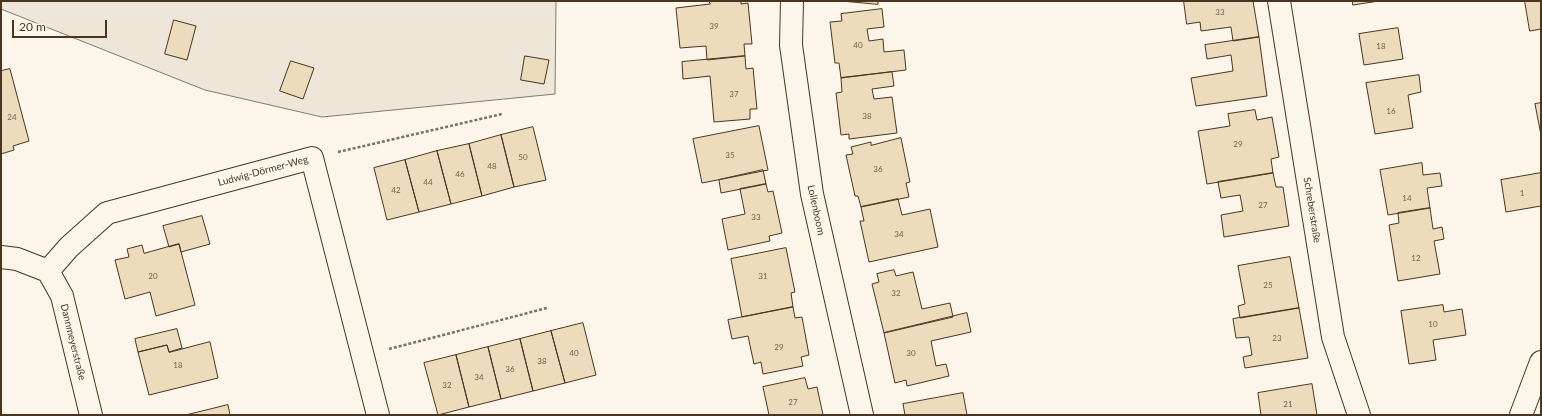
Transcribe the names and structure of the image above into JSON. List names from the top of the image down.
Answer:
{
  "streets": {
    "street": [
      "Ludwig-Dörmer-Weg",
      "Lollenboom",
      "Schreberstraße",
      "Dannmeyerstraße"
    ]
  },
  "crossings": [
    ["Ludwig-Dörmer-Weg", "Dannmeyerstraße"]
  ],
  "house_numbers": [
    "33",
    "39",
    "40",
    "18",
    "37",
    "16",
    "38",
    "24",
    "29",
    "35",
    "50",
    "48",
    "36",
    "46",
    "44",
    "42",
    "1",
    "14",
    "27",
    "33",
    "34",
    "12",
    "20",
    "31",
    "25",
    "32",
    "10",
    "23",
    "29",
    "40",
    "30",
    "38",
    "18",
    "36",
    "34",
    "32",
    "27",
    "21"
  ],
  "scale_bar": "20 m"
}
